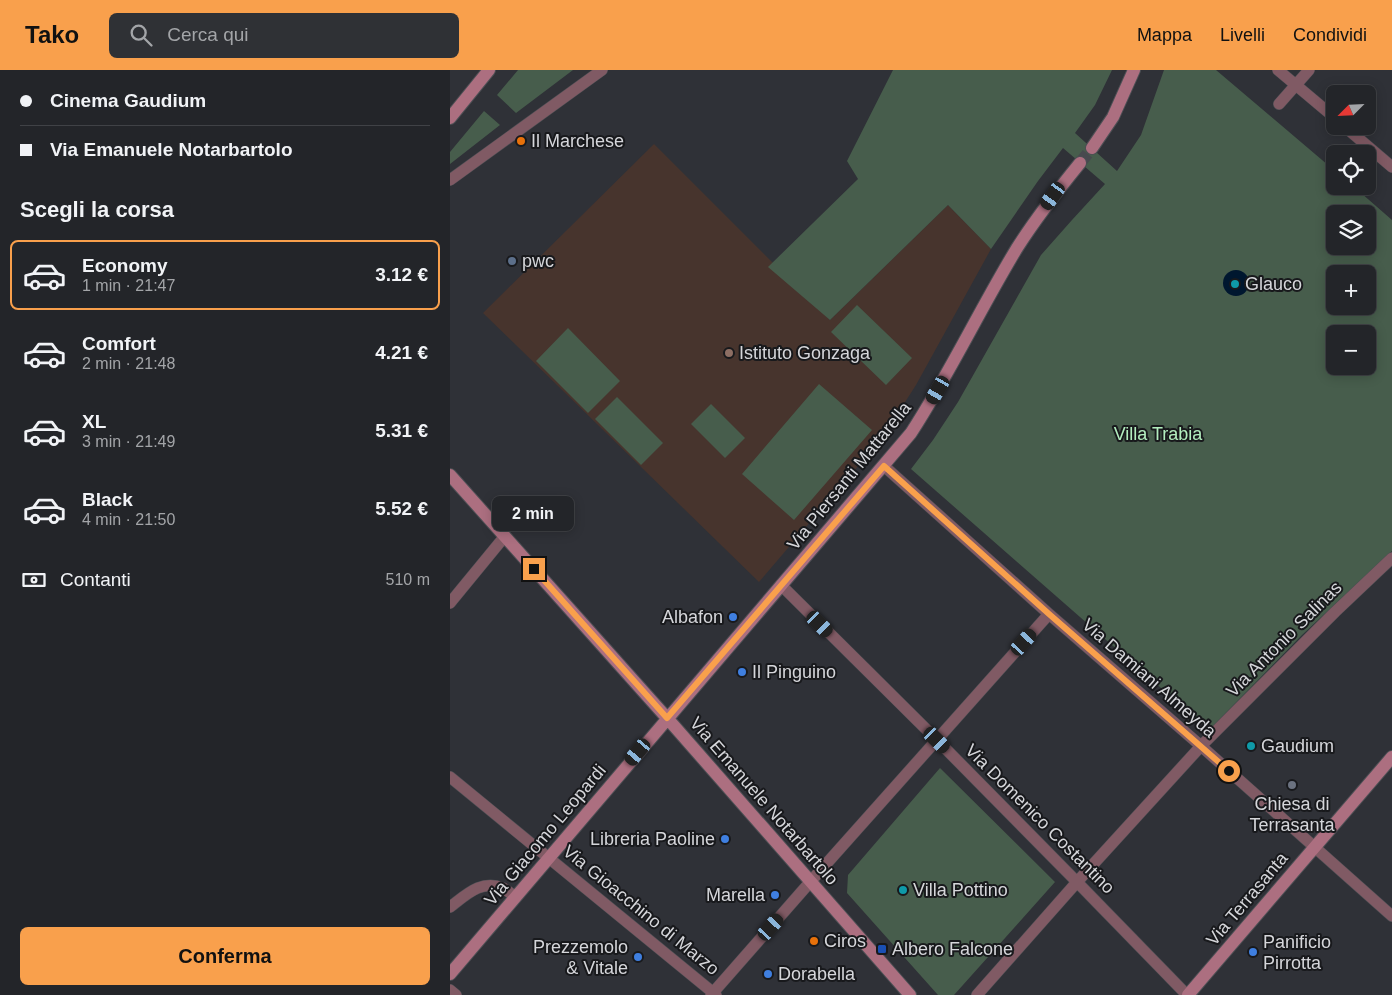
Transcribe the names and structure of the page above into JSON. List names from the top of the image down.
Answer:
{
  "streets": {
    "street": [
      "Via Piersanti Mattarella",
      "Via Antonio Salinas",
      "Via Damiani Almeyda",
      "Via Emanuele Notarbartolo",
      "Via Domenico Costantino",
      "Via Giacomo Leopardi",
      "Via Terrasanta",
      "Via Gioacchino di Marzo"
    ]
  },
  "crossings": [
    ["Via Piersanti Mattarella", "Via Damiani Almeyda"],
    ["Via Piersanti Mattarella", "Via Emanuele Notarbartolo"],
    ["Via Piersanti Mattarella", "Via Domenico Costantino"],
    ["Via Piersanti Mattarella", "Via Giacomo Leopardi"],
    ["Via Antonio Salinas", "Via Damiani Almeyda"],
    ["Via Antonio Salinas", "Via Domenico Costantino"],
    ["Via Damiani Almeyda", "Via Terrasanta"],
    ["Via Emanuele Notarbartolo", "Via Giacomo Leopardi"],
    ["Via Domenico Costantino", "Via Terrasanta"],
    ["Via Giacomo Leopardi", "Via Gioacchino di Marzo"]
  ],
  "parks": ["Villa Trabia"],
  "places": {
    "other": [
      "Il Marchese",
      "pwc",
      "Glauco",
      "Istituto Gonzaga",
      "Albafon",
      "Il Pinguino",
      "Gaudium",
      "Chiesa di Terrasanta",
      "Libreria Paoline",
      "Villa Pottino",
      "Marella",
      "Ciros",
      "Panificio Pirrotta",
      "Prezzemolo & Vitale",
      "Dorabella"
    ],
    "transit": ["Albero Falcone"]
  },
  "north": "bottom left",
  "page": {
    "header": "Tako",
    "search": "Cerca qui",
    "nav": ["Mappa", "Livelli", "Condividi"],
    "banner": ["Cinema Gaudium", "Via Emanuele Notarbartolo"],
    "map_buttons": ["+", "−"],
    "heading": "Scegli la corsa",
    "list": [
      {
        "name": "Economy",
        "note": "1 min · 21:47",
        "value": "3.12 €"
      },
      {
        "name": "Comfort",
        "note": "2 min · 21:48",
        "value": "4.21 €"
      },
      {
        "name": "XL",
        "note": "3 min · 21:49",
        "value": "5.31 €"
      },
      {
        "name": "Black",
        "note": "4 min · 21:50",
        "value": "5.52 €"
      }
    ],
    "bubble": "2 min",
    "pay": ["Contanti", "510 m"],
    "buttons": "Conferma"
  }
}
